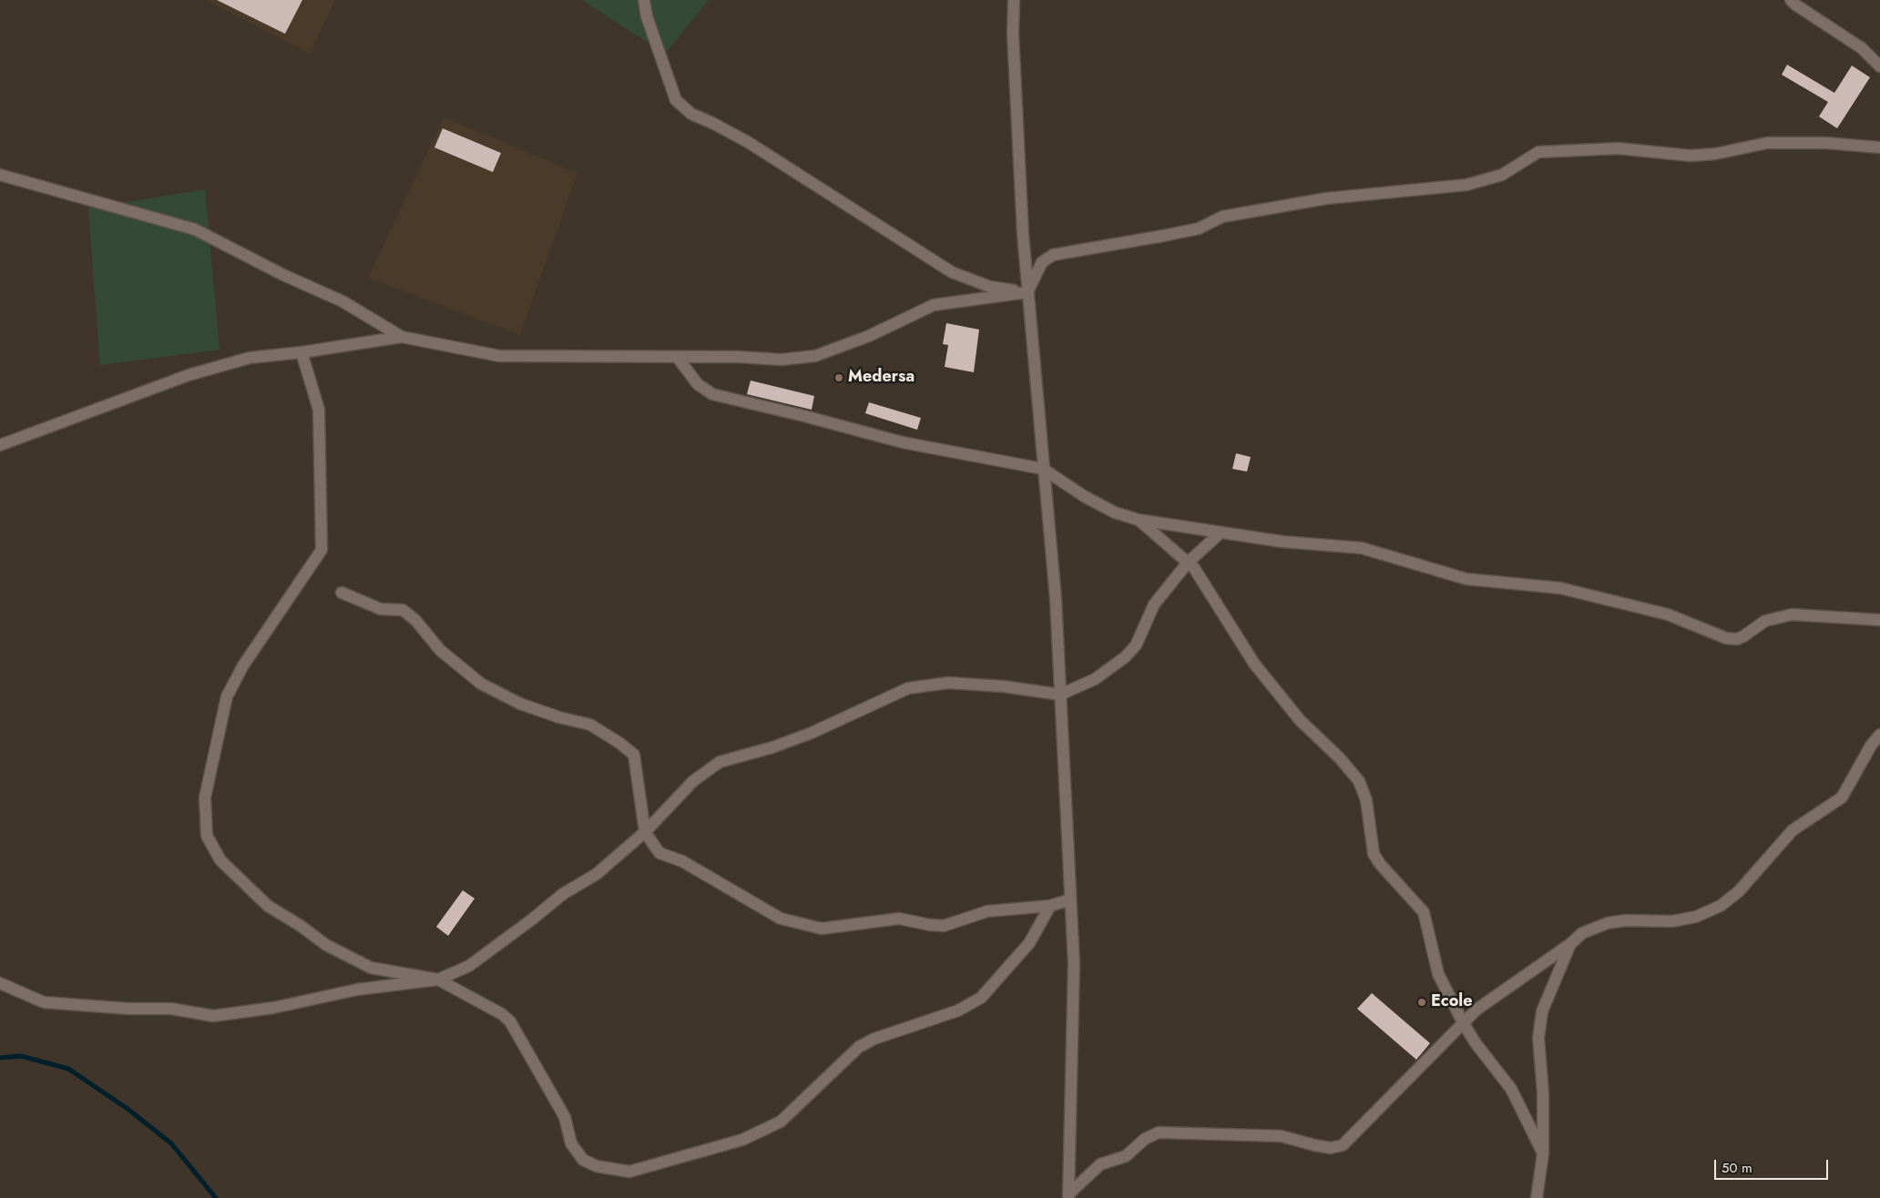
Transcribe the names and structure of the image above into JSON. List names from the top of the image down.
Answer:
{
  "places": ["Medersa", "Ecole"],
  "scale_bar": "50 m"
}
